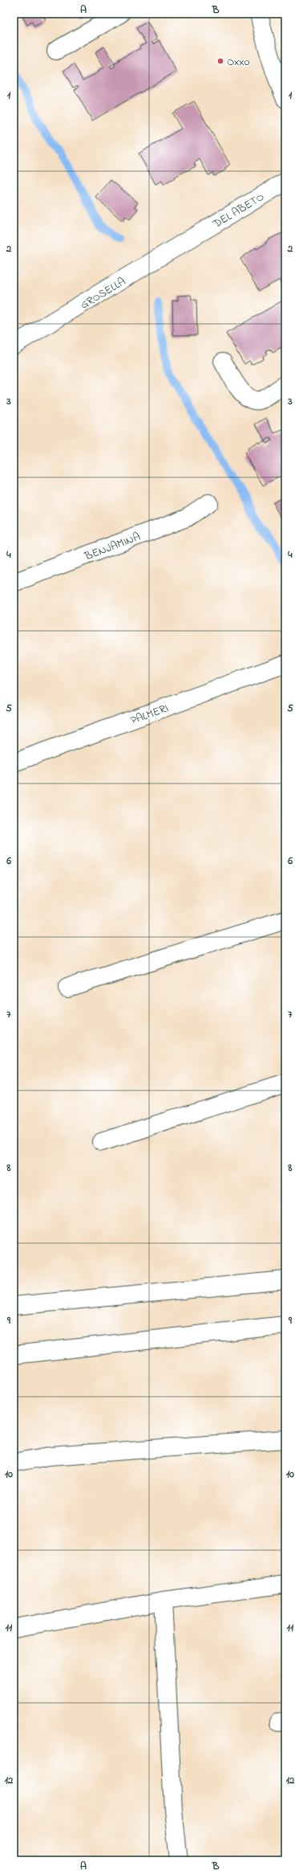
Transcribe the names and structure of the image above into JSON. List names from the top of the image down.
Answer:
{
  "streets": {
    "street": [
      "DEL ABETO",
      "GROSELLA",
      "BENJAMINA",
      "PALMERI"
    ]
  },
  "crossings": [
    ["DEL ABETO", "GROSELLA"]
  ],
  "places": ["Oxxo"],
  "grid": {
    "columns": ["A", "B"],
    "rows": [
      "1",
      "2",
      "3",
      "4",
      "5",
      "6",
      "7",
      "8",
      "9",
      "10",
      "11",
      "12"
    ]
  }
}
